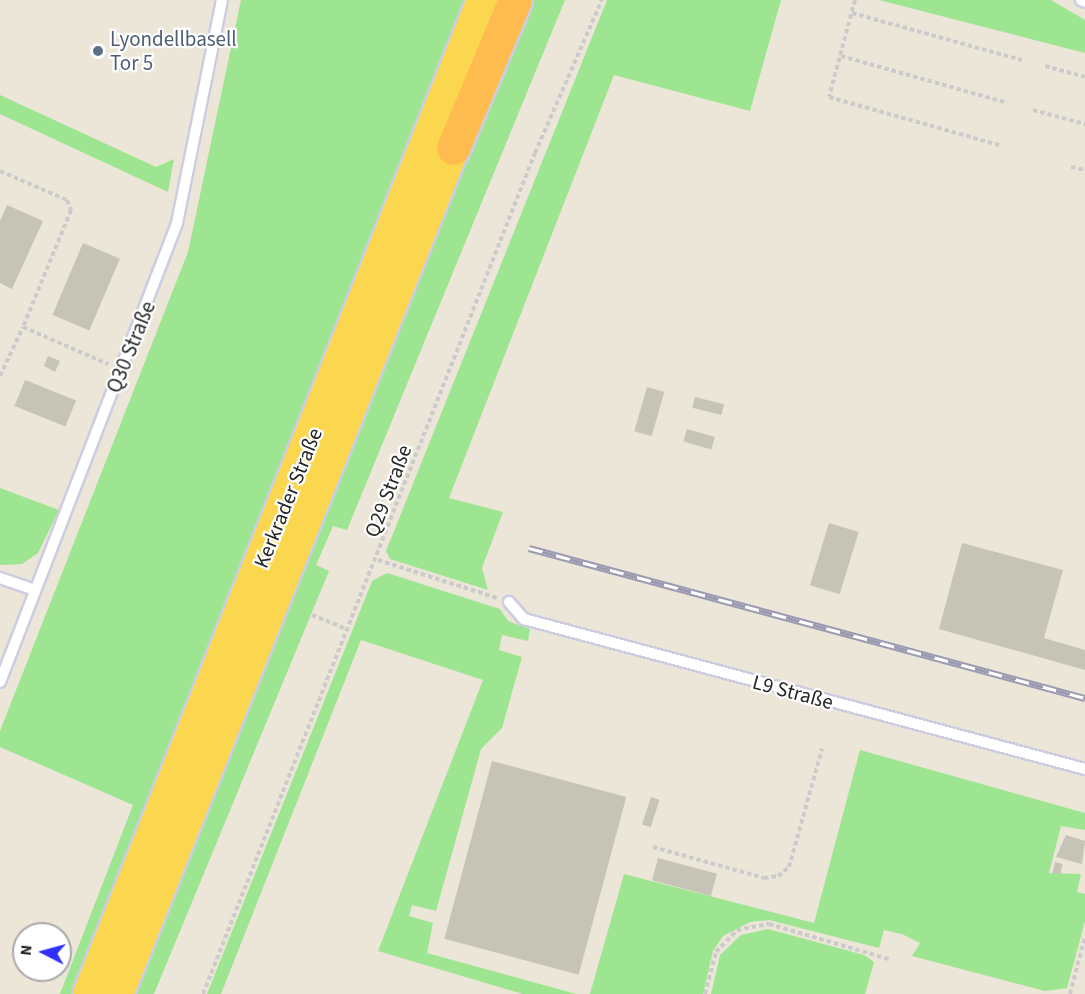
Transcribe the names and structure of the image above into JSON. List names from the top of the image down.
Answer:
{
  "streets": {
    "highway": ["Kerkrader Straße"],
    "lane": ["Q30 Straße", "L9 Straße"],
    "path": ["Q29 Straße"]
  },
  "places": ["Lyondellbasell Tor 5"],
  "north": "left"
}
